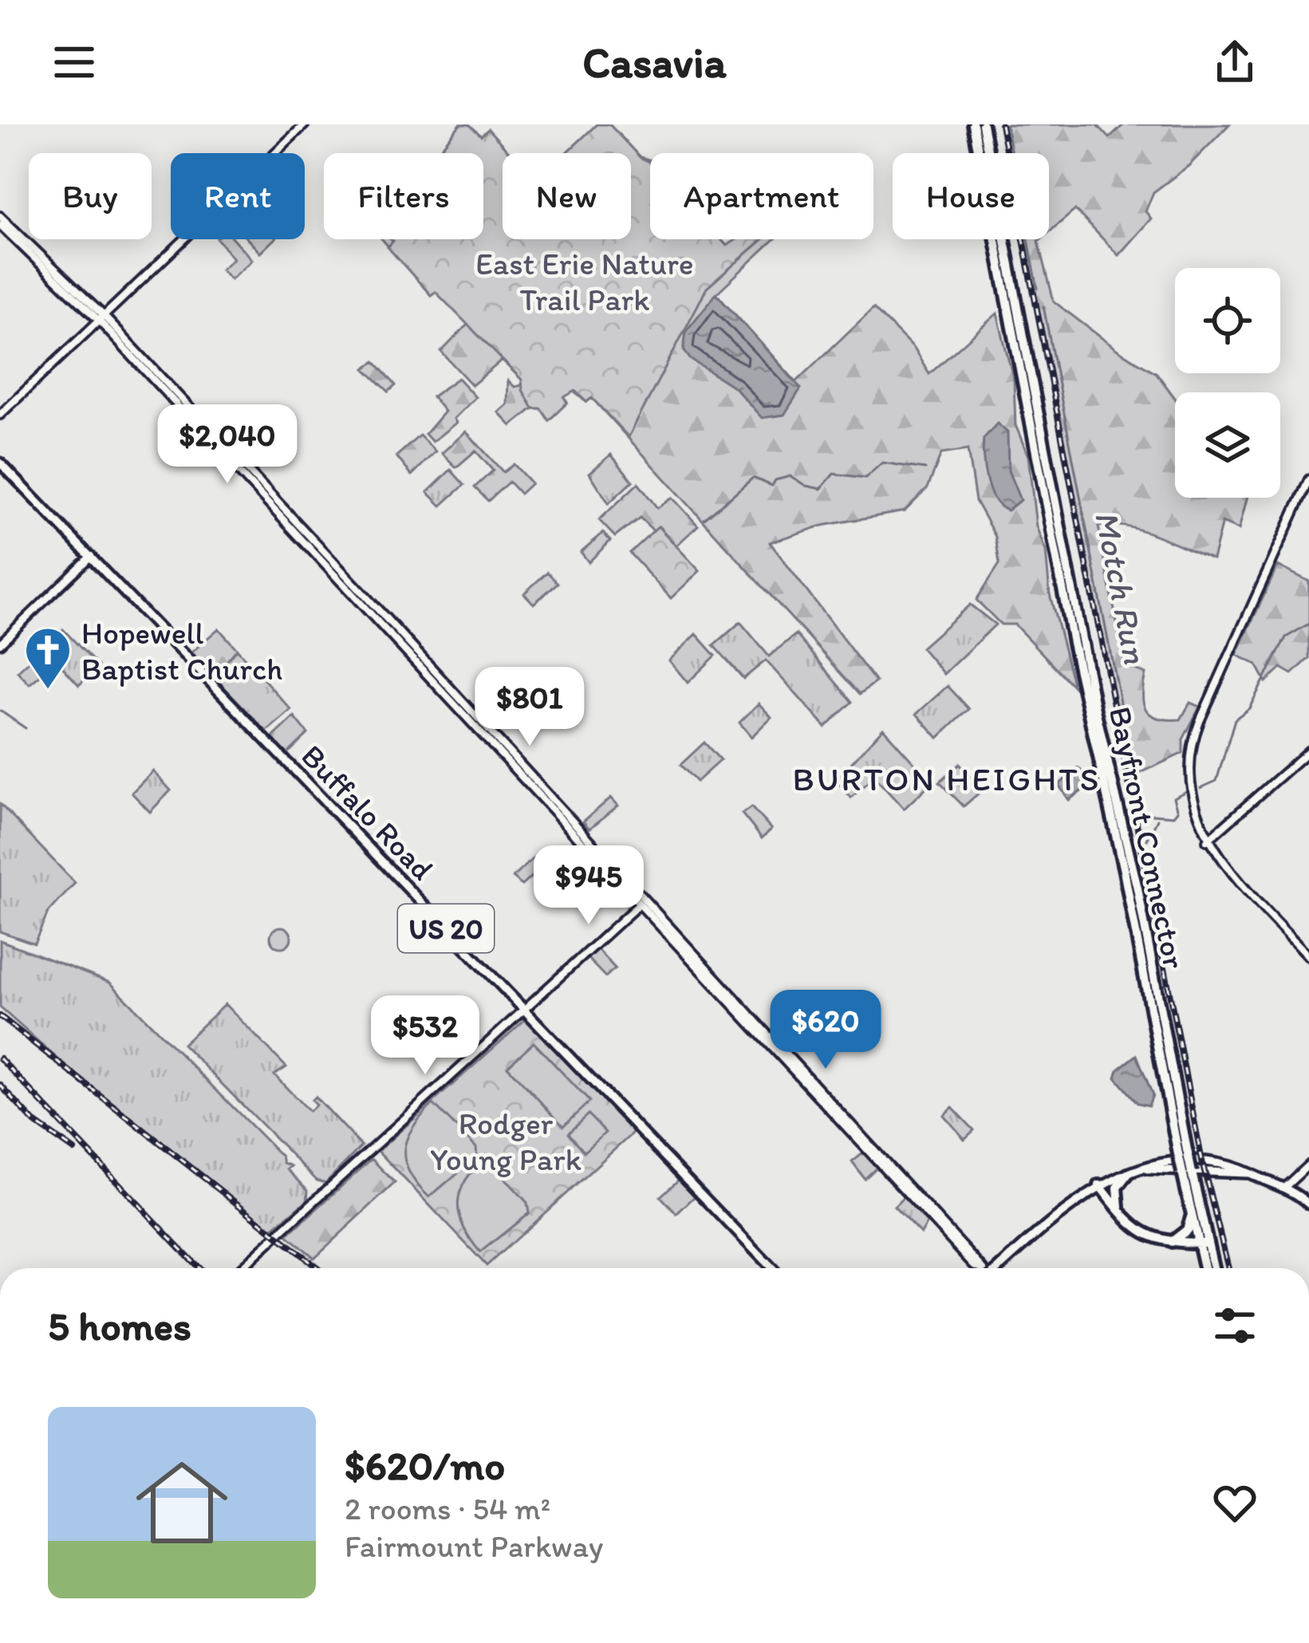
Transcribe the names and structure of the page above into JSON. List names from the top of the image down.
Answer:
{
  "streets": {
    "highway": ["Bayfront Connector"],
    "main road": ["Buffalo Road", "US 20"]
  },
  "districts": ["BURTON HEIGHTS"],
  "water": ["Motch Run"],
  "parks": ["East Erie Nature Trail Park", "Rodger Young Park"],
  "places": {
    "church": ["Hopewell Baptist Church"]
  },
  "page": {
    "header": "Casavia",
    "chip": [
      "Buy",
      "Rent",
      "Filters",
      "New",
      "Apartment",
      "House"
    ],
    "price": [
      "$2,040",
      "$801",
      "$945",
      "$620",
      "$532"
    ],
    "heading": "5 homes",
    "list": [
      {
        "name": "$620/mo",
        "note": "2 rooms · 54 m² · Fairmount Parkway"
      }
    ]
  }
}
